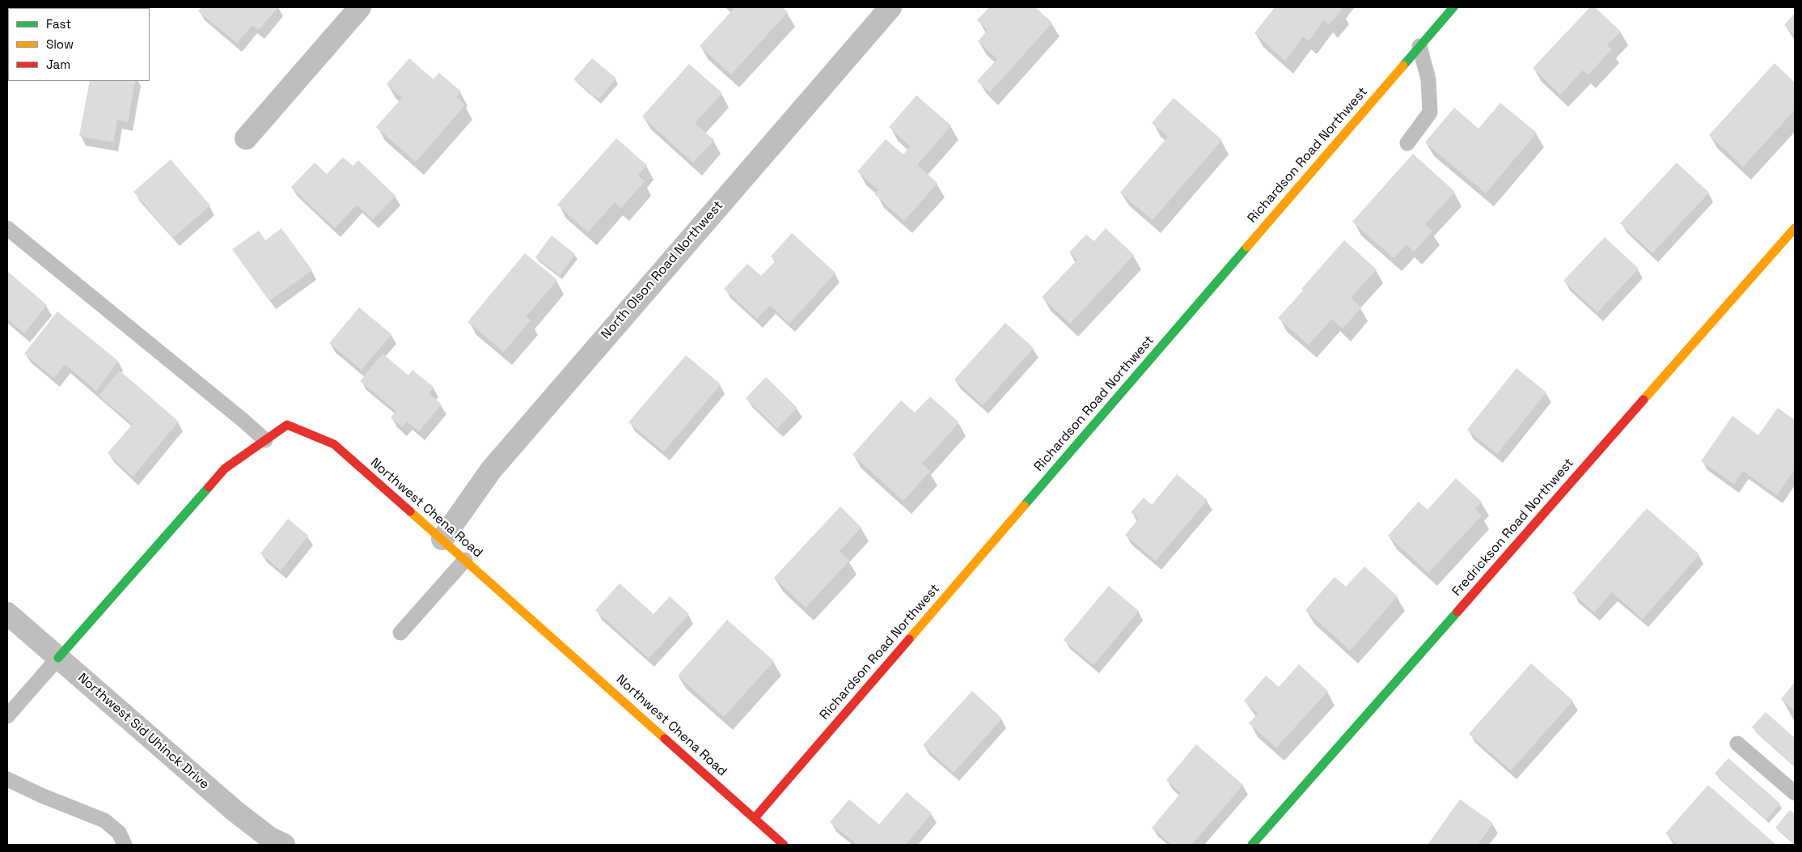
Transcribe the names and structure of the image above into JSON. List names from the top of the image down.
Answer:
{
  "streets": {
    "street": [
      "Richardson Road Northwest",
      "North Olson Road Northwest",
      "Northwest Chena Road",
      "Fredrickson Road Northwest",
      "Northwest Sid Uhinck Drive"
    ]
  },
  "crossings": [
    ["Richardson Road Northwest", "Northwest Chena Road"],
    ["North Olson Road Northwest", "Northwest Chena Road"],
    ["Northwest Chena Road", "Northwest Sid Uhinck Drive"]
  ],
  "legend": ["Fast", "Slow", "Jam"]
}
